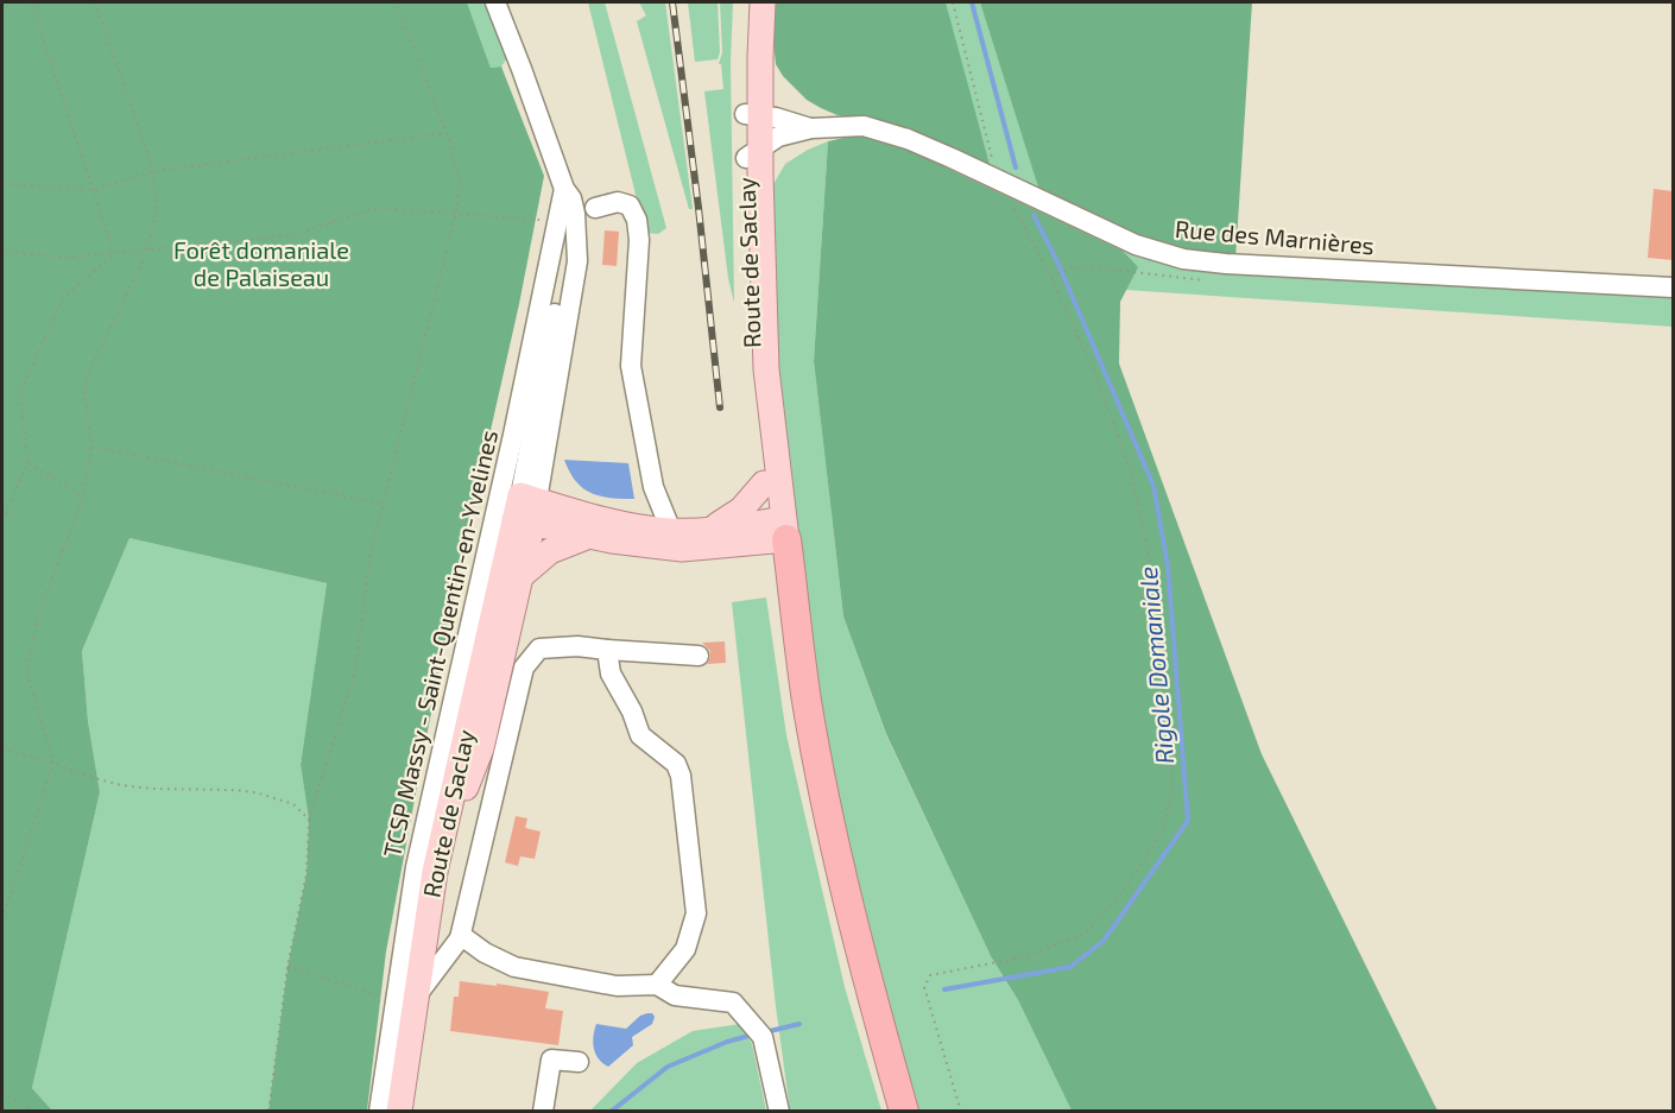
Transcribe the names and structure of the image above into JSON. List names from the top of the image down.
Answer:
{
  "streets": {
    "main road": ["Route de Saclay"],
    "street": ["Rue des Marnières", "TCSP Massy - Saint-Quentin-en-Yvelines"]
  },
  "crossings": [
    ["Rue des Marnières", "Route de Saclay"],
    ["Route de Saclay", "TCSP Massy - Saint-Quentin-en-Yvelines"]
  ],
  "water": ["Rigole Domaniale"],
  "parks": ["Forêt domaniale de Palaiseau"]
}
